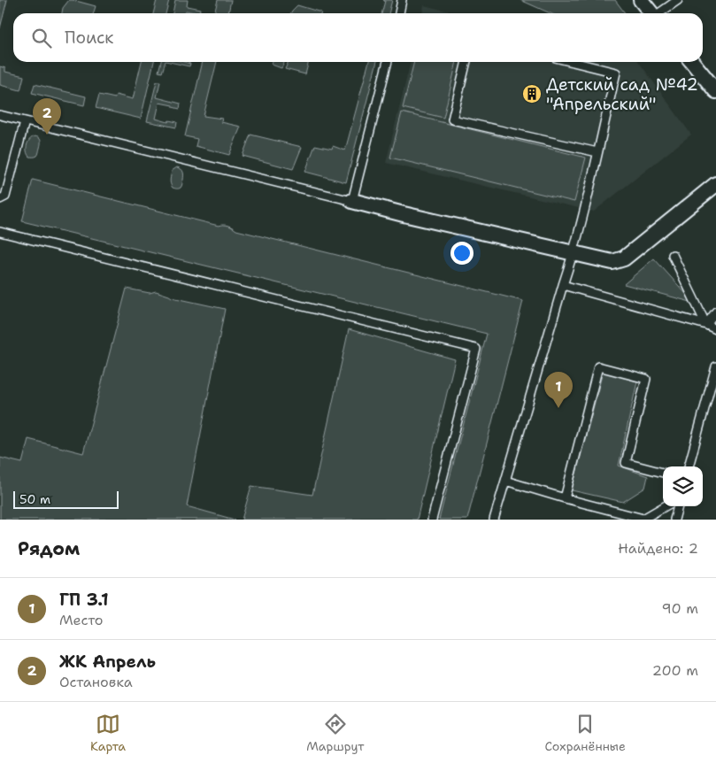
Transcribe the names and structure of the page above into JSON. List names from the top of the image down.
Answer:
{
  "places": {
    "building": ["Детский сад №42 \"Апрельский\""]
  },
  "scale_bar": "50 m",
  "page": {
    "search": "Поиск",
    "pins": ["2", "1"],
    "scale": "50 m",
    "heading": ["Рядом", "Найдено: 2"],
    "list": [
      {
        "mark": "1",
        "name": "ГП 3.1",
        "note": "Место",
        "value": "90 m"
      },
      {
        "mark": "2",
        "name": "ЖК Апрель",
        "note": "Остановка",
        "value": "200 m"
      }
    ],
    "nav": ["Карта", "Маршрут", "Сохранённые"]
  }
}
